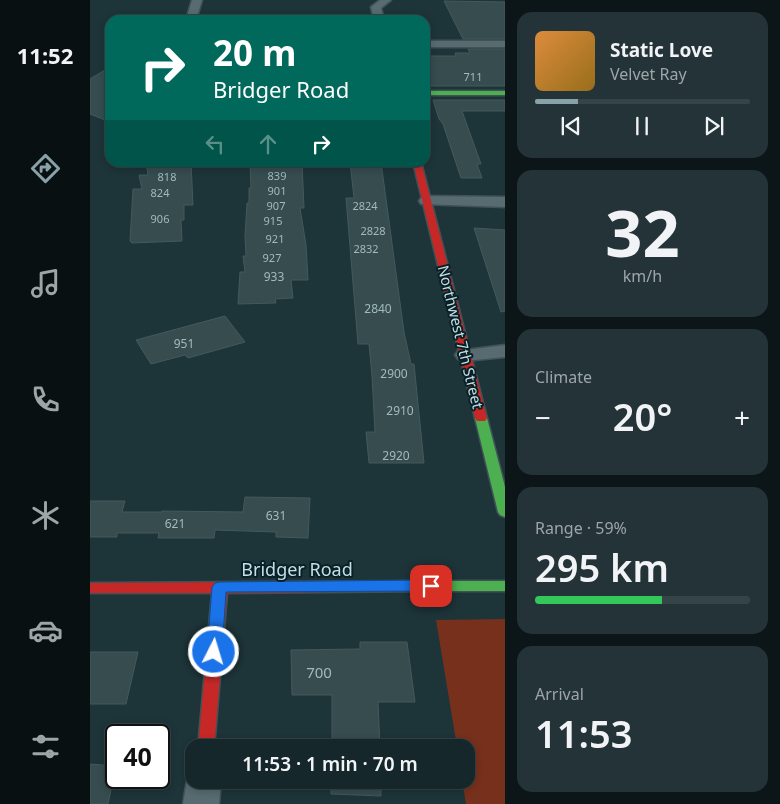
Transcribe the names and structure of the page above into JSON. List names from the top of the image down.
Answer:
{
  "streets": {
    "street": ["Northwest 7th Street", "Bridger Road"]
  },
  "house_numbers": [
    "711",
    "839",
    "818",
    "901",
    "824",
    "907",
    "2824",
    "906",
    "915",
    "2828",
    "921",
    "2832",
    "927",
    "933",
    "2840",
    "951",
    "2900",
    "2910",
    "2920",
    "631",
    "621",
    "700"
  ],
  "page": {
    "tabs": "11:52",
    "turn": ["20 m", "Bridger Road"],
    "song": ["Static Love", "Velvet Ray"],
    "tile": [
      ["32", "km/h"],
      "Climate",
      ["Range · 59%", "295 km"],
      ["Arrival", "11:53"]
    ],
    "heat": ["−", "20°", "+"],
    "limit": "40",
    "trip": "11:53 · 1 min · 70 m"
  }
}
